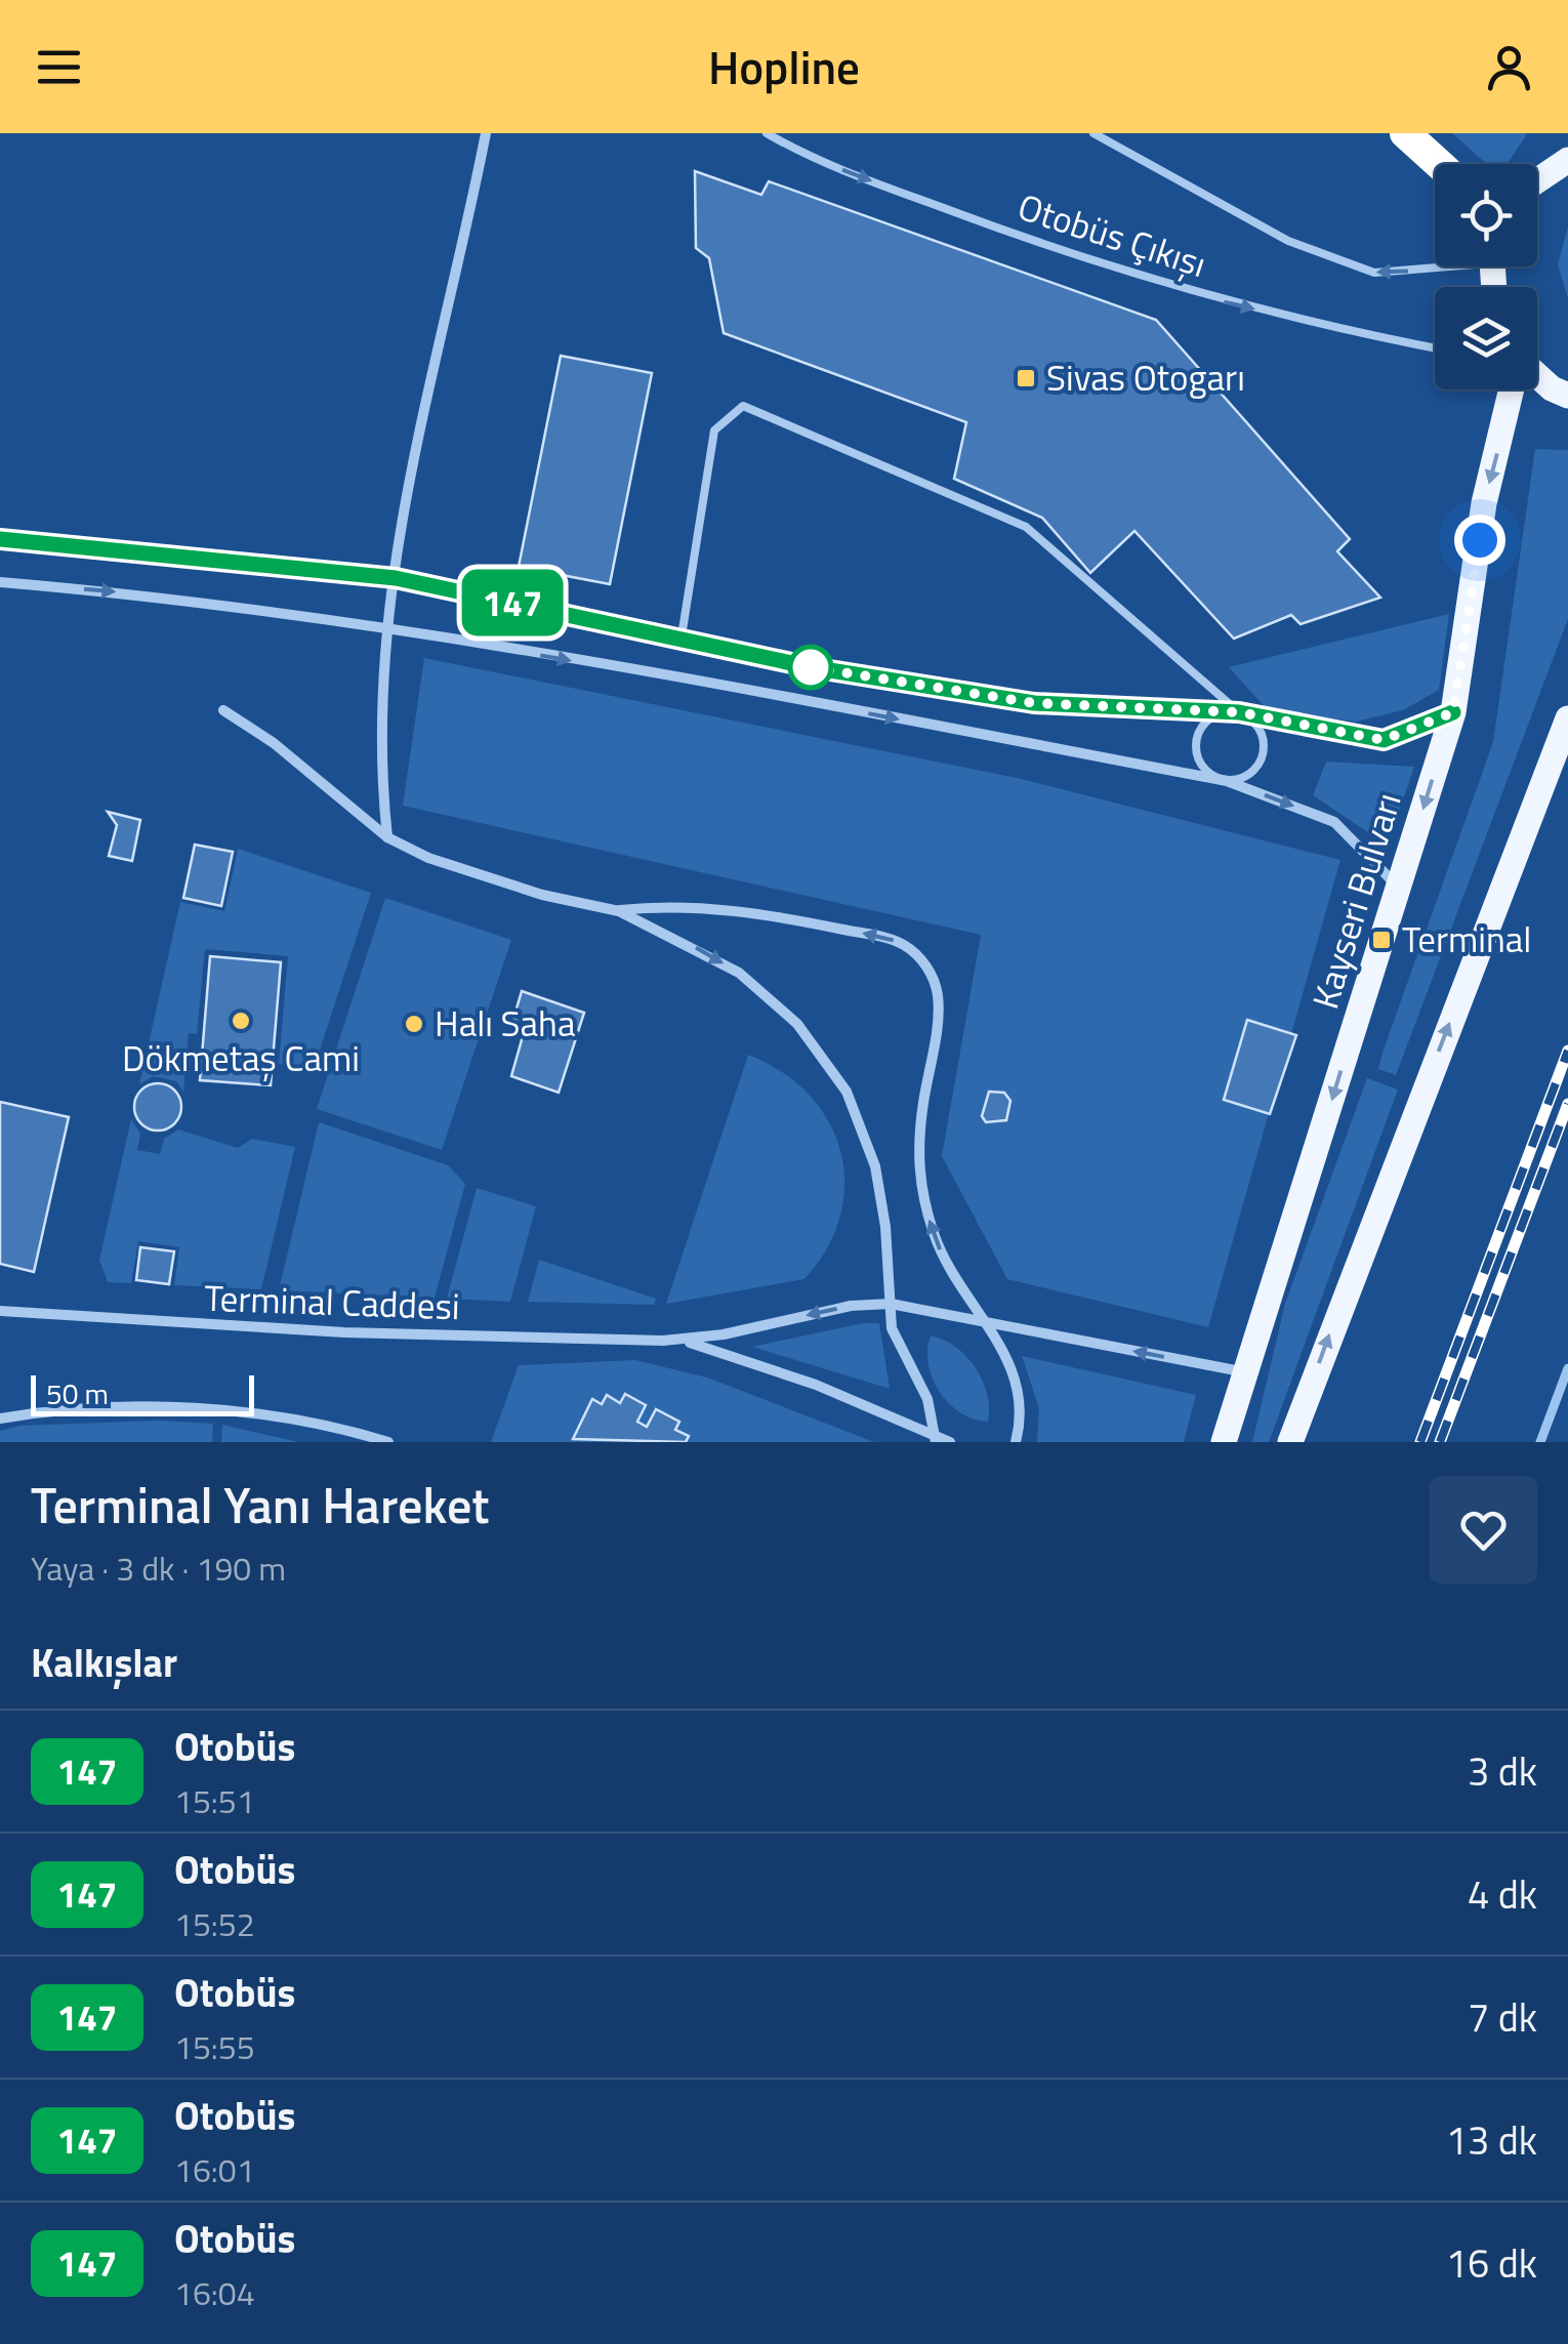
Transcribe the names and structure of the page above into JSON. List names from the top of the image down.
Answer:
{
  "streets": {
    "main road": ["Kayseri Bulvarı"],
    "street": ["Terminal Caddesi"],
    "lane": ["Otobüs Çıkışı"]
  },
  "crossings": [
    ["Kayseri Bulvarı", "Terminal Caddesi"]
  ],
  "one_way": ["Otobüs Çıkışı"],
  "places": {
    "transit": ["Sivas Otogarı", "Terminal"],
    "other": ["Dökmetaş Cami", "Halı Saha"]
  },
  "lines": ["bus line 147"],
  "scale_bar": "50 m",
  "page": {
    "header": "Hopline",
    "on_map": "147",
    "scale": "50 m",
    "heading": [
      ["Terminal Yanı Hareket", "Yaya · 3 dk · 190 m"],
      "Kalkışlar"
    ],
    "list": [
      {
        "mark": "147",
        "name": "Otobüs",
        "note": "15:51",
        "value": "3 dk"
      },
      {
        "mark": "147",
        "name": "Otobüs",
        "note": "15:52",
        "value": "4 dk"
      },
      {
        "mark": "147",
        "name": "Otobüs",
        "note": "15:55",
        "value": "7 dk"
      },
      {
        "mark": "147",
        "name": "Otobüs",
        "note": "16:01",
        "value": "13 dk"
      },
      {
        "mark": "147",
        "name": "Otobüs",
        "note": "16:04",
        "value": "16 dk"
      }
    ]
  }
}
